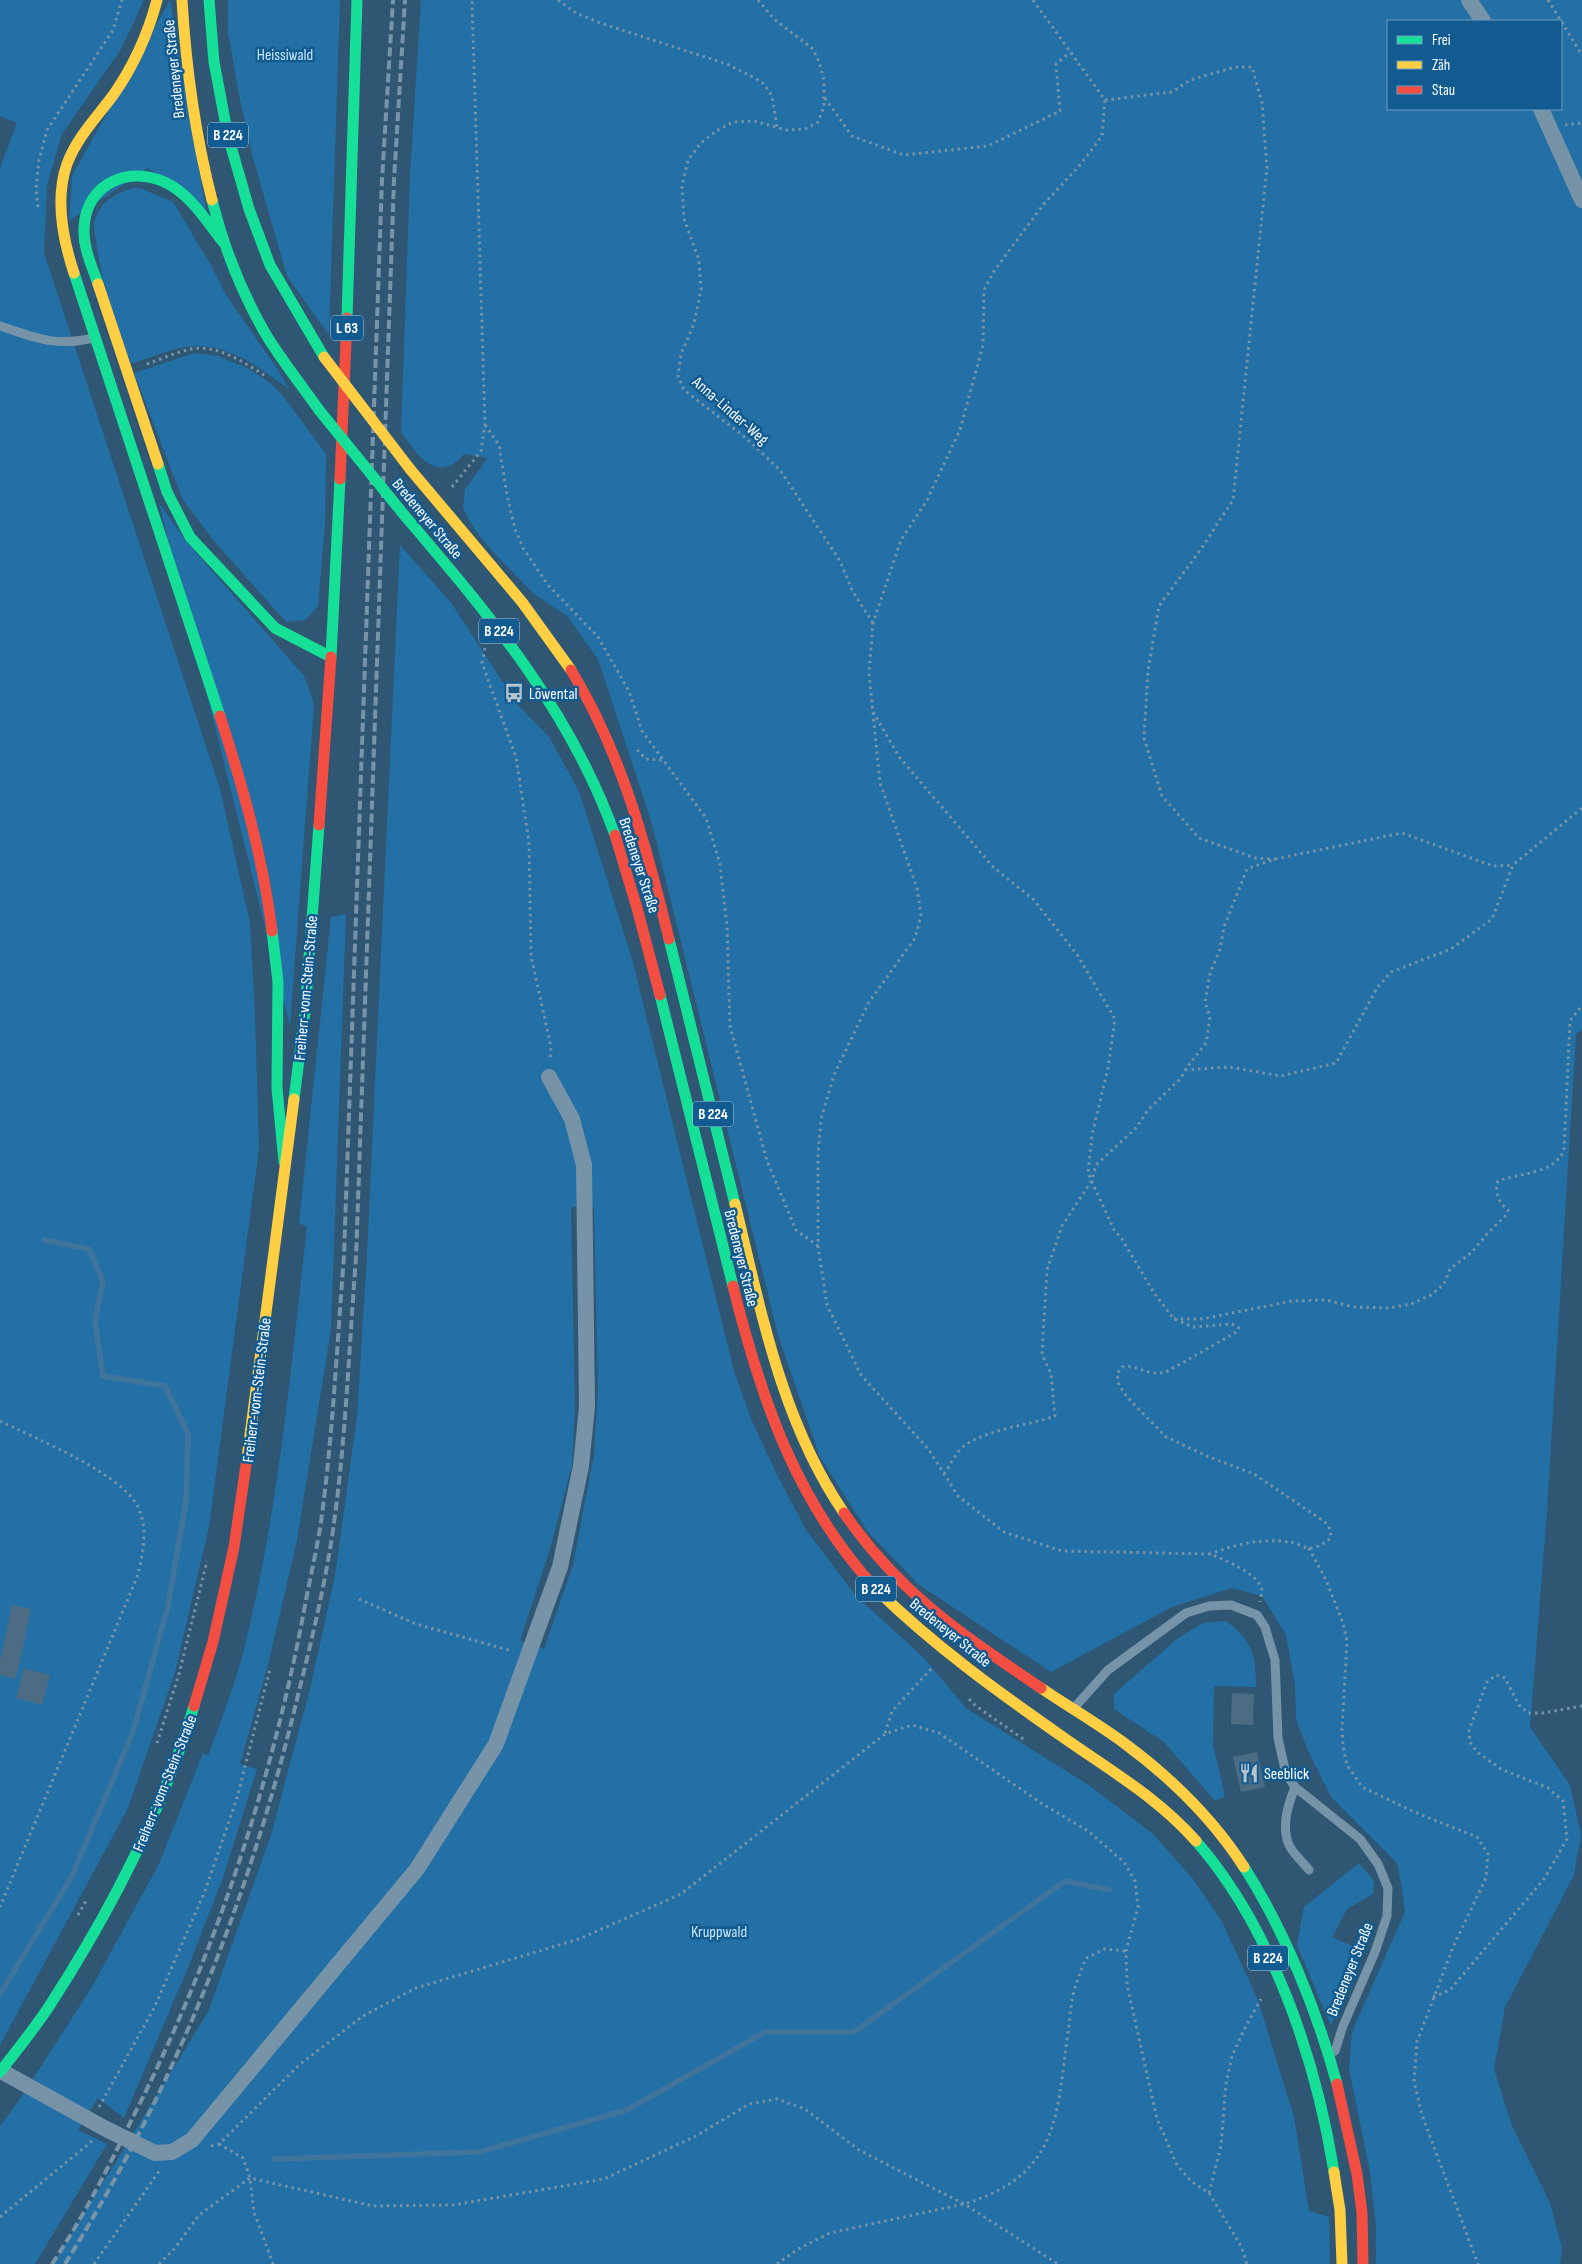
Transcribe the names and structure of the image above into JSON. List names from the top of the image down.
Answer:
{
  "streets": {
    "main road": [
      "Bredeneyer Straße",
      "B 224",
      "L 63",
      "Freiherr-vom-Stein-Straße"
    ],
    "path": ["Anna-Linder-Weg"]
  },
  "crossings": [
    ["L 63", "Freiherr-vom-Stein-Straße"]
  ],
  "parks": ["Heissiwald", "Kruppwald"],
  "places": {
    "bus stop": ["Löwental"],
    "restaurant": ["Seeblick"]
  },
  "legend": ["Frei", "Zäh", "Stau"]
}
